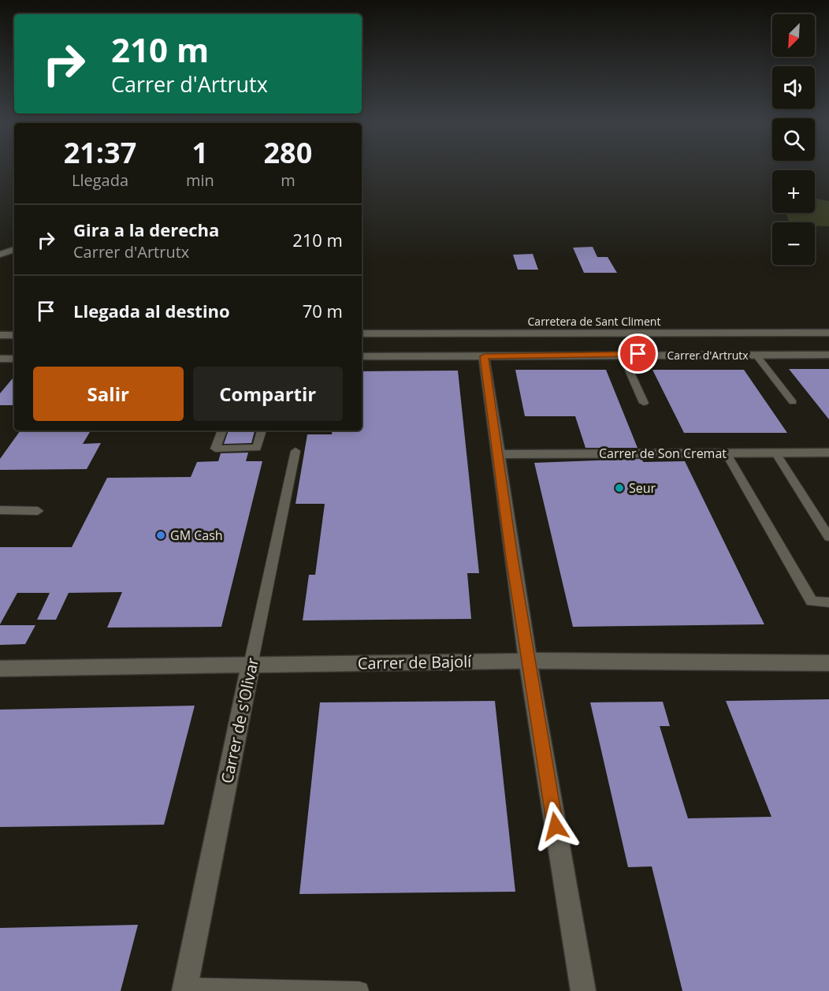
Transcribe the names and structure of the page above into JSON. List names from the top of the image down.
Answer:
{
  "streets": {
    "street": [
      "Carretera de Sant Climent",
      "Carrer d'Artrutx",
      "Carrer de Son Cremat",
      "Carrer de Bajolí",
      "Carrer de s'Olivar"
    ]
  },
  "crossings": [
    ["Carrer de Bajolí", "Carrer de s'Olivar"]
  ],
  "places": ["Seur", "GM Cash"],
  "north": "bottom left",
  "page": {
    "map_buttons": ["+", "−"],
    "turn": ["210 m", "Carrer d'Artrutx"],
    "eta": [
      "21:37",
      "Llegada",
      "1",
      "min",
      "280",
      "m"
    ],
    "list": [
      {
        "name": "Gira a la derecha",
        "note": "Carrer d'Artrutx",
        "value": "210 m"
      },
      {
        "name": "Llegada al destino",
        "value": "70 m"
      }
    ],
    "buttons": ["Salir", "Compartir"]
  }
}
